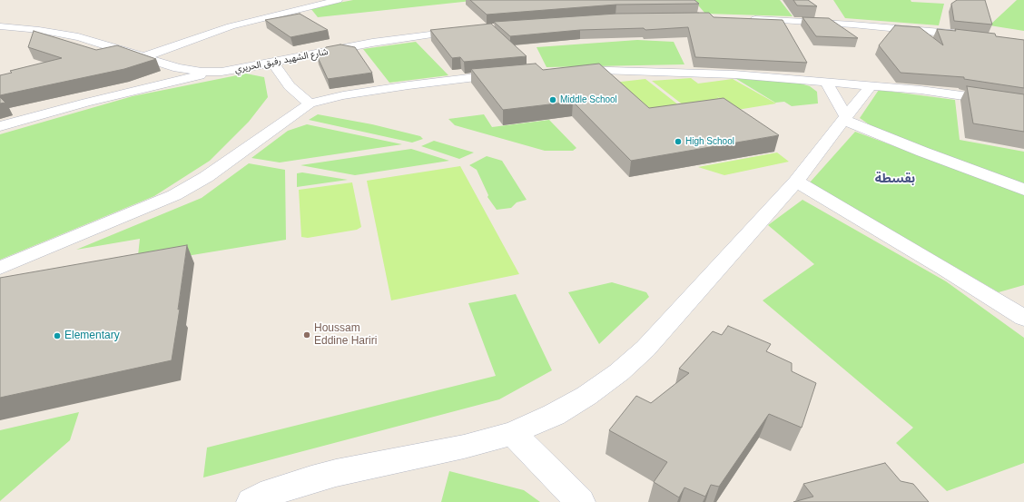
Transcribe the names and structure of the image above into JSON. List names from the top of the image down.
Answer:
{
  "streets": {
    "street": ["شارع الشهيد رفيق الحريري"]
  },
  "districts": ["بقسطة"],
  "places": [
    "Middle School",
    "High School",
    "Houssam Eddine Hariri",
    "Elementary"
  ]
}
